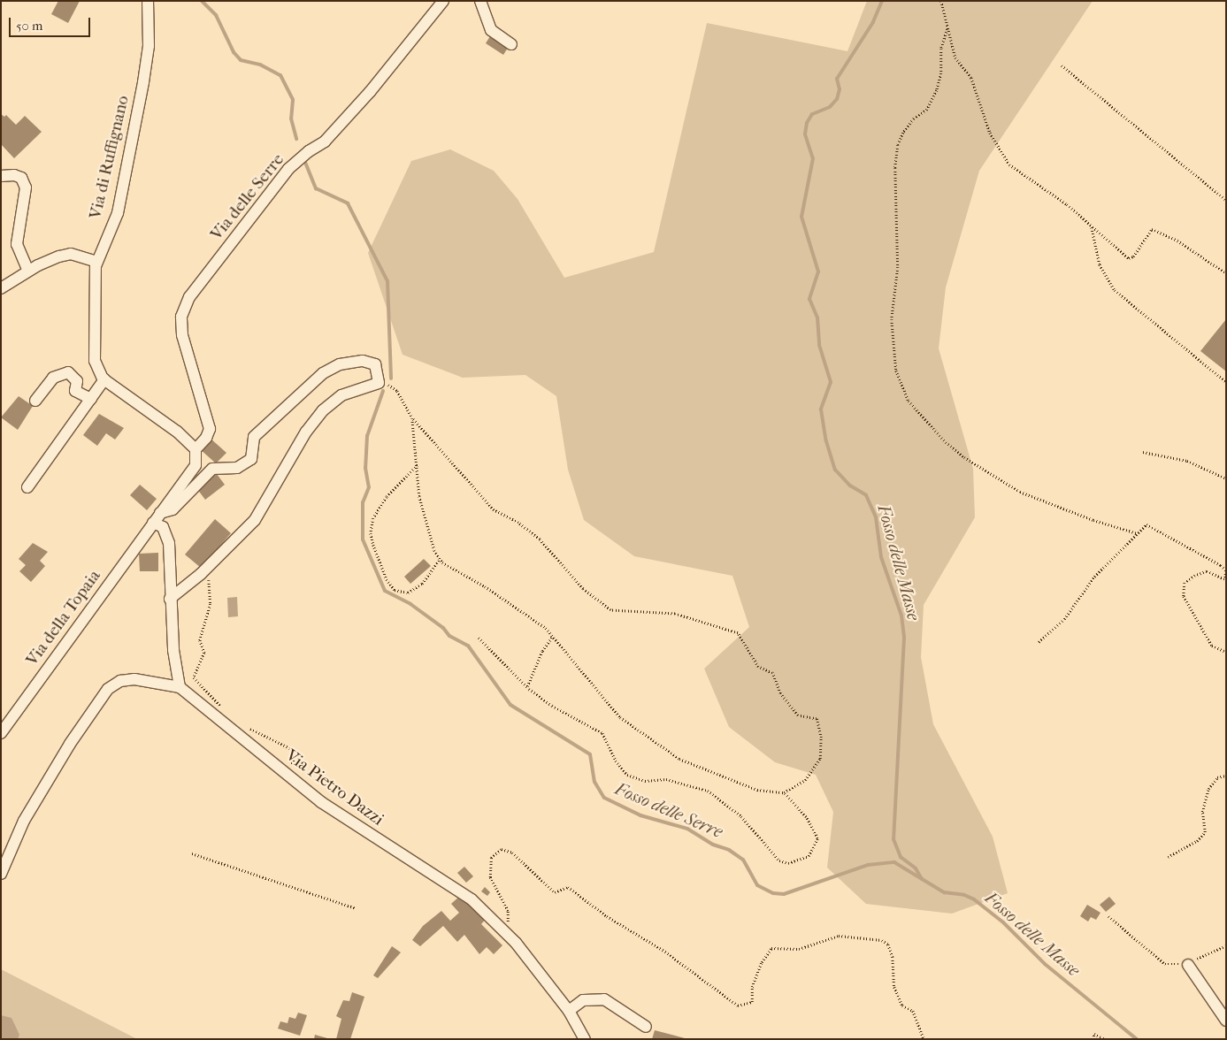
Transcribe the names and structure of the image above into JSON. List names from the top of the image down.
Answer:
{
  "streets": {
    "street": [
      "Via di Ruffignano",
      "Via delle Serre",
      "Via della Topaia",
      "Via Pietro Dazzi"
    ]
  },
  "crossings": [
    ["Via di Ruffignano", "Via delle Serre"]
  ],
  "water": ["Fosso delle Masse", "Fosso delle Serre"],
  "scale_bar": "50 m"
}
